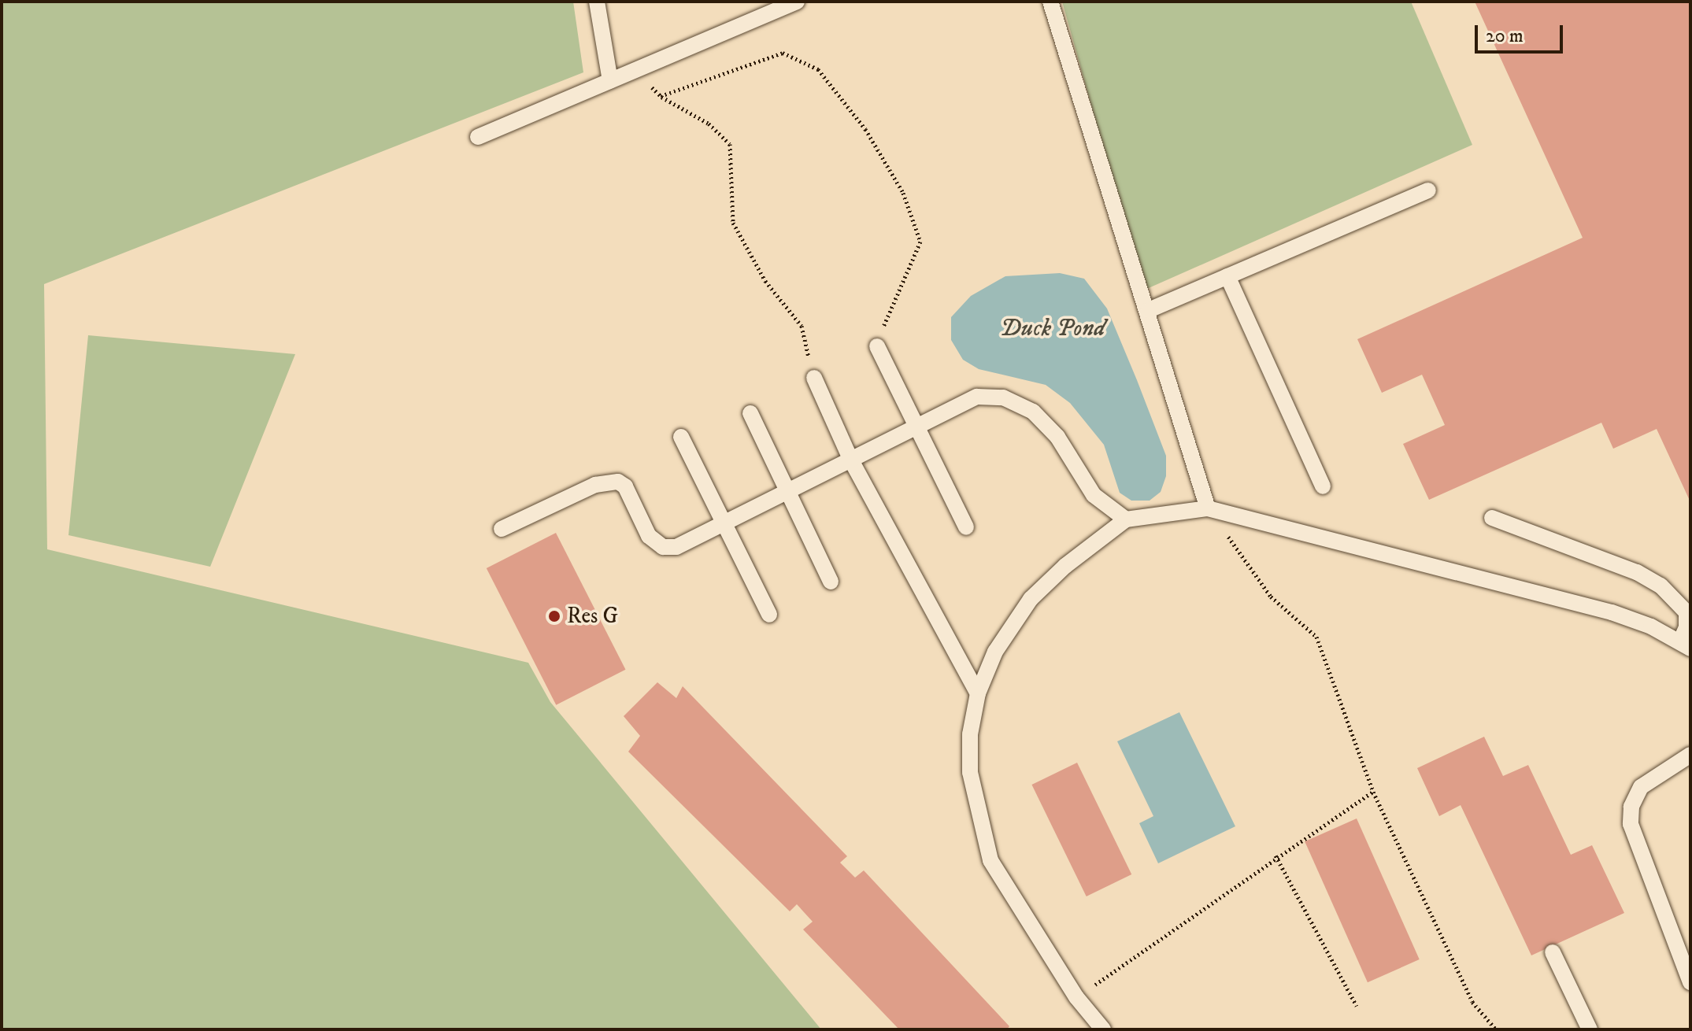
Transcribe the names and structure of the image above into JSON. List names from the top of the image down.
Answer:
{
  "water": ["Duck Pond"],
  "places": ["Res G"],
  "scale_bar": "20 m"
}
